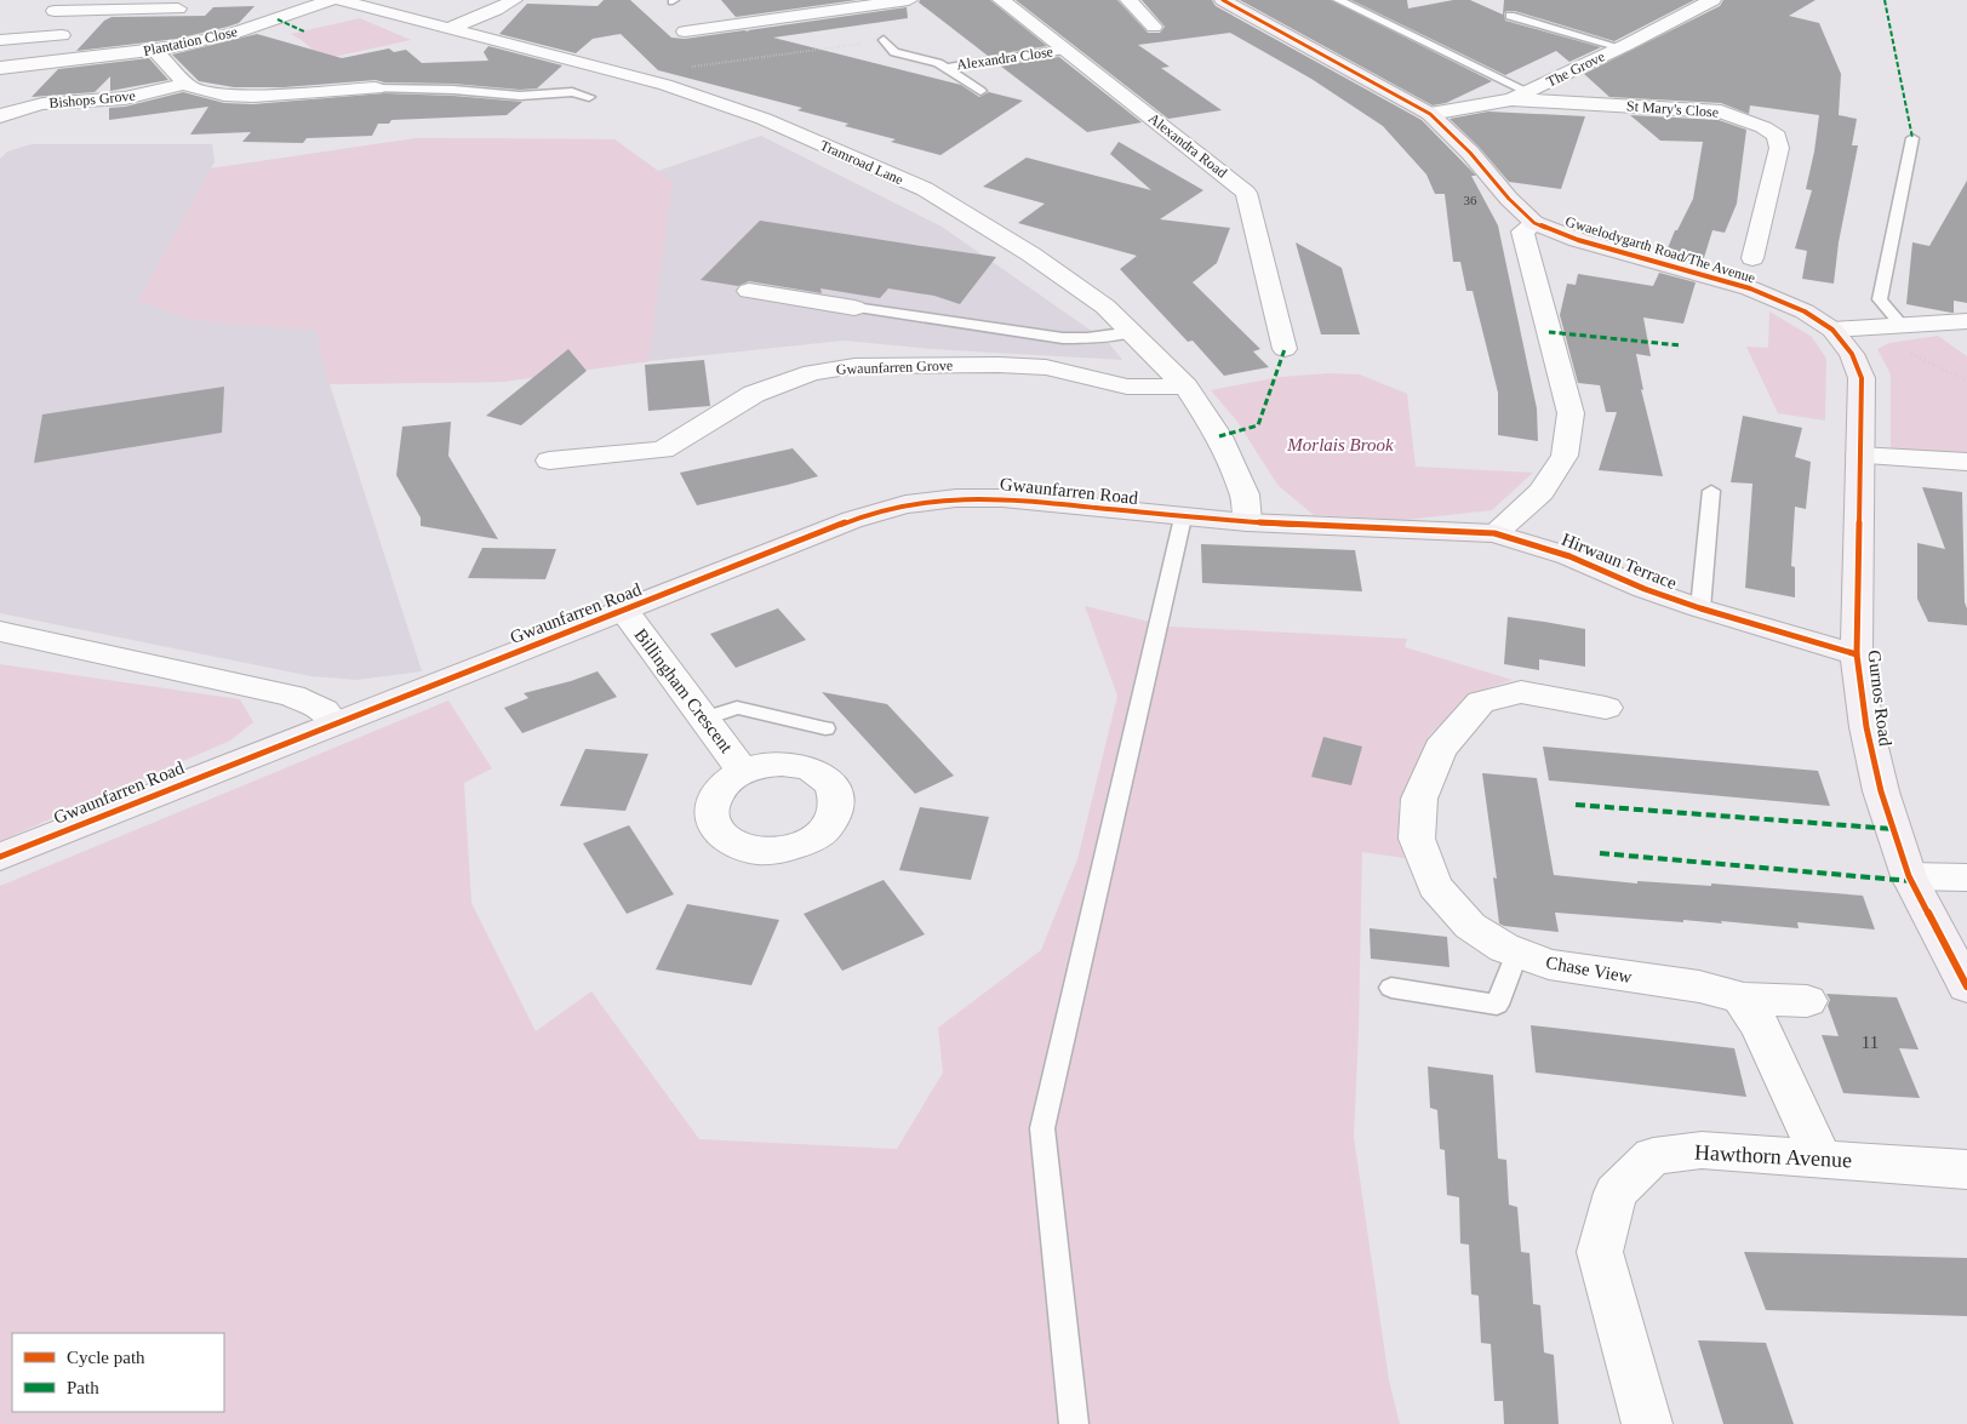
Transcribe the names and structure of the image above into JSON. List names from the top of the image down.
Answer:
{
  "streets": {
    "street": [
      "Plantation Close",
      "The Grove",
      "Bishops Grove",
      "St Mary's Close",
      "Alexandra Road",
      "Tramroad Lane",
      "Gwaelodygarth Road/The Avenue",
      "Gwaunfarren Grove",
      "Gwaunfarren Road",
      "Hirwaun Terrace",
      "Billingham Crescent",
      "Gurnos Road",
      "Chase View",
      "Hawthorn Avenue"
    ],
    "lane": ["Alexandra Close"]
  },
  "crossings": [
    ["Alexandra Close", "Alexandra Road"],
    ["The Grove", "St Mary's Close"],
    ["The Grove", "Gwaelodygarth Road/The Avenue"],
    ["Tramroad Lane", "Gwaunfarren Grove"],
    ["Tramroad Lane", "Hirwaun Terrace"],
    ["Gwaelodygarth Road/The Avenue", "Gurnos Road"],
    ["Gwaunfarren Road", "Hirwaun Terrace"],
    ["Gwaunfarren Road", "Billingham Crescent"],
    ["Hirwaun Terrace", "Gurnos Road"]
  ],
  "parks": ["Morlais Brook"],
  "house_numbers": ["36", "11"],
  "legend": ["Cycle path", "Path"]
}
